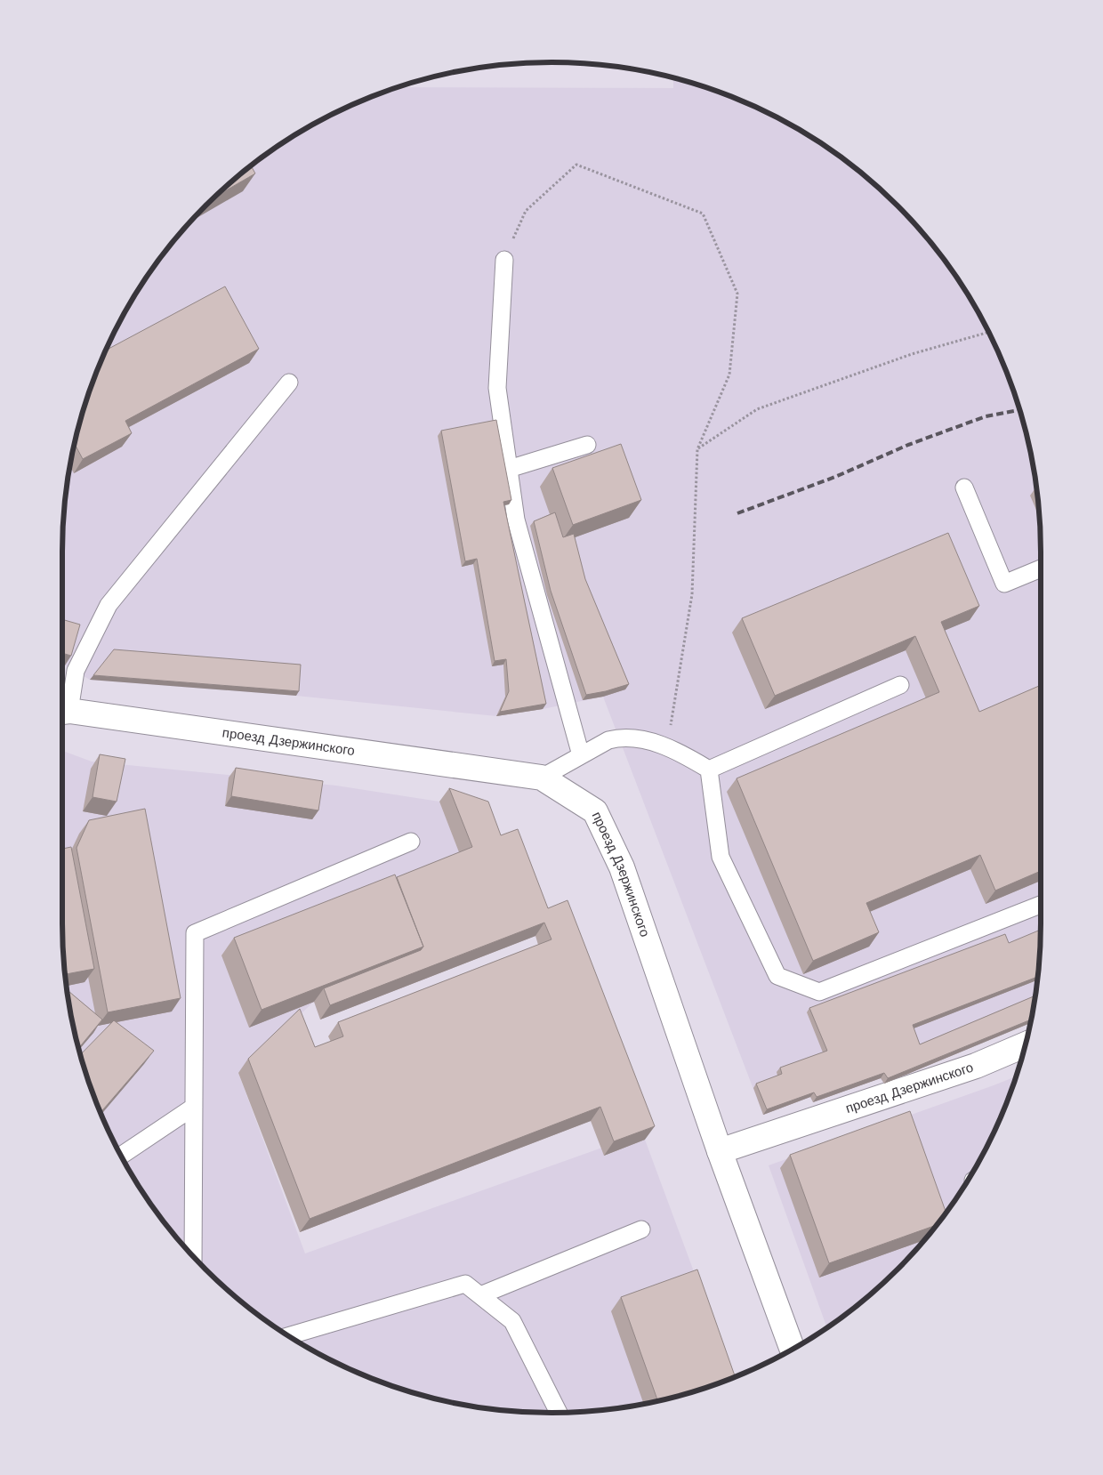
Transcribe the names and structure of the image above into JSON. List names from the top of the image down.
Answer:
{
  "streets": {
    "street": ["проезд Дзержинского"]
  }
}
